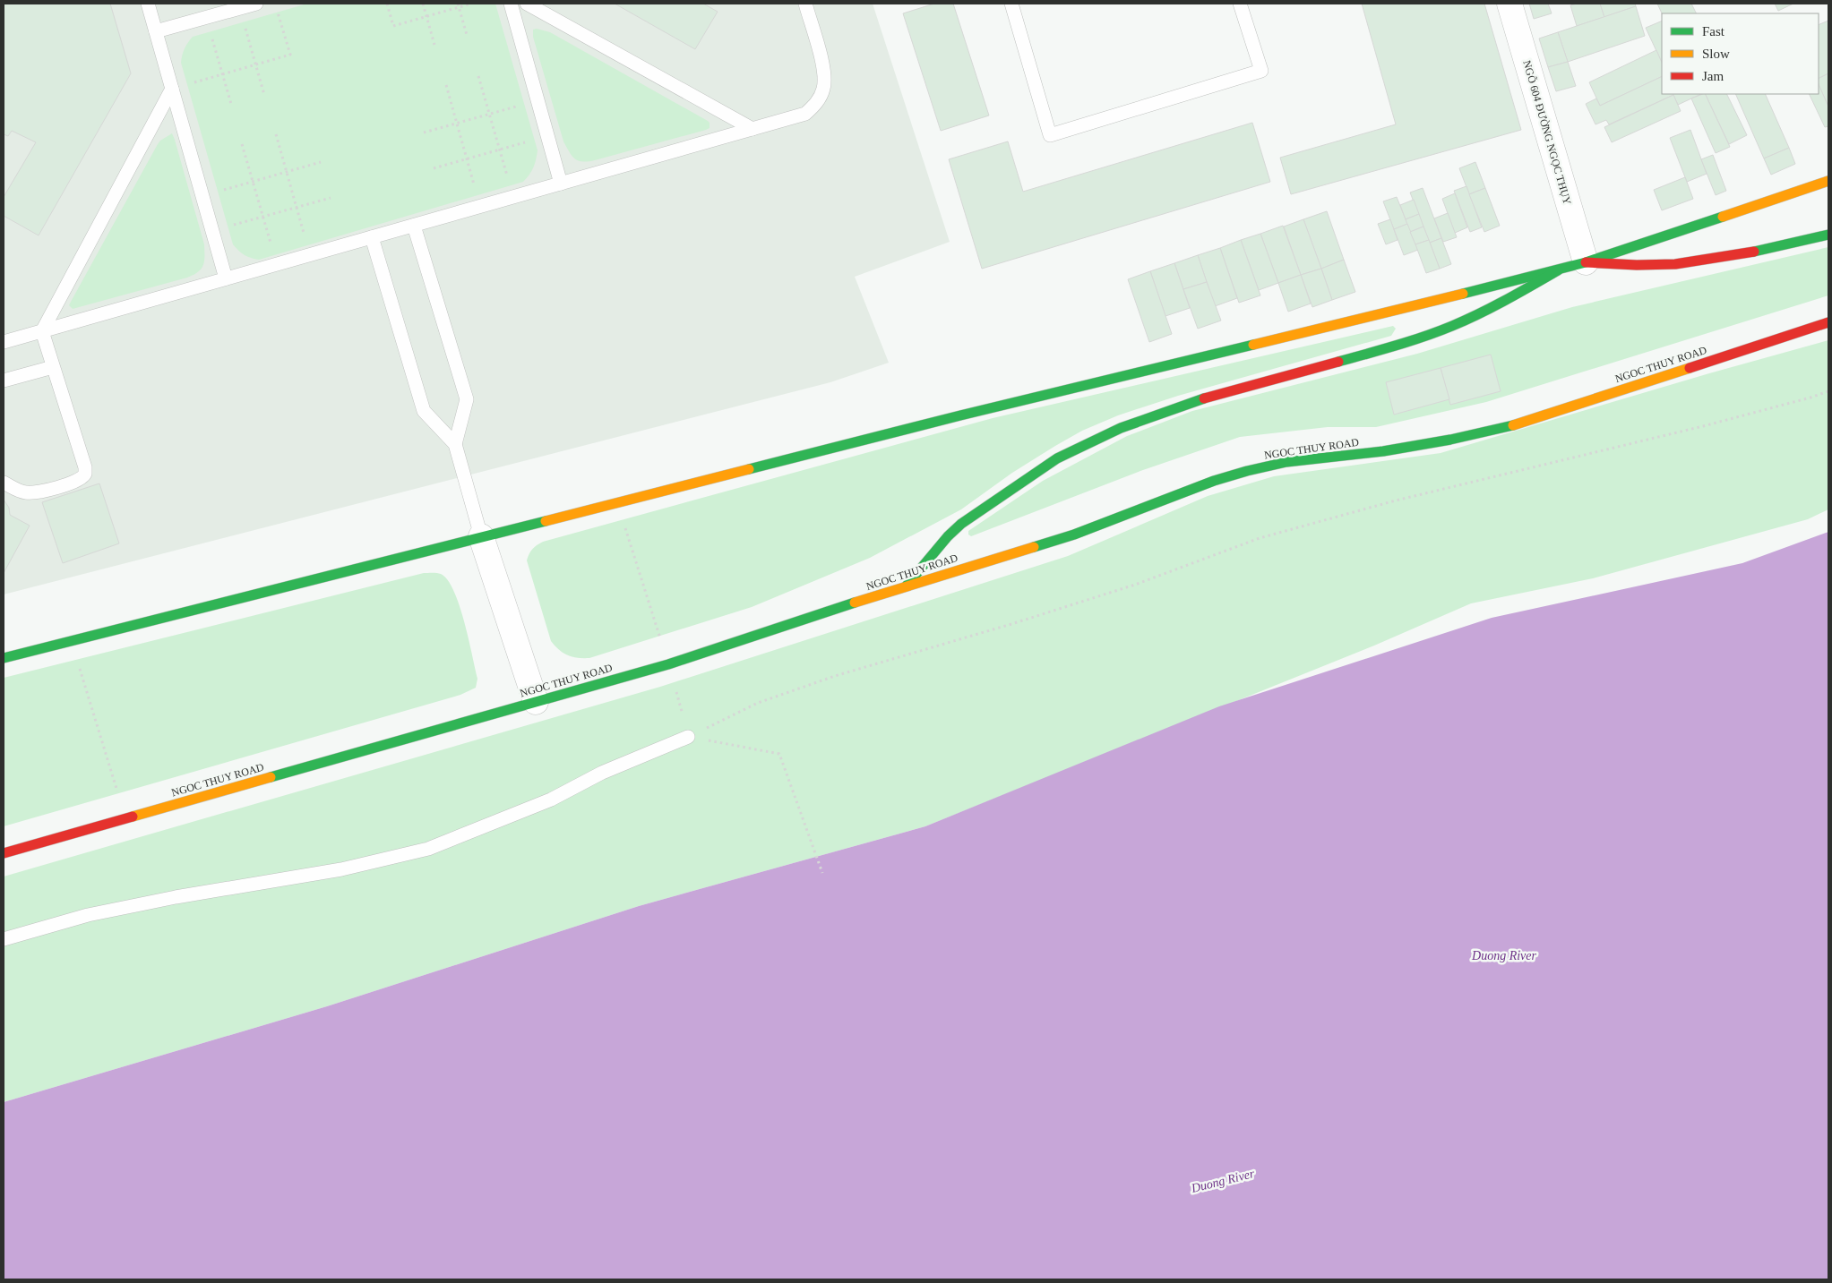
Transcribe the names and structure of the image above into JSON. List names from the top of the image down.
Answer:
{
  "streets": {
    "main road": ["NGOC THUY ROAD"],
    "street": ["NGÕ 604 ĐƯỜNG NGỌC THỤY"]
  },
  "water": ["Duong River"],
  "legend": ["Fast", "Slow", "Jam"]
}
